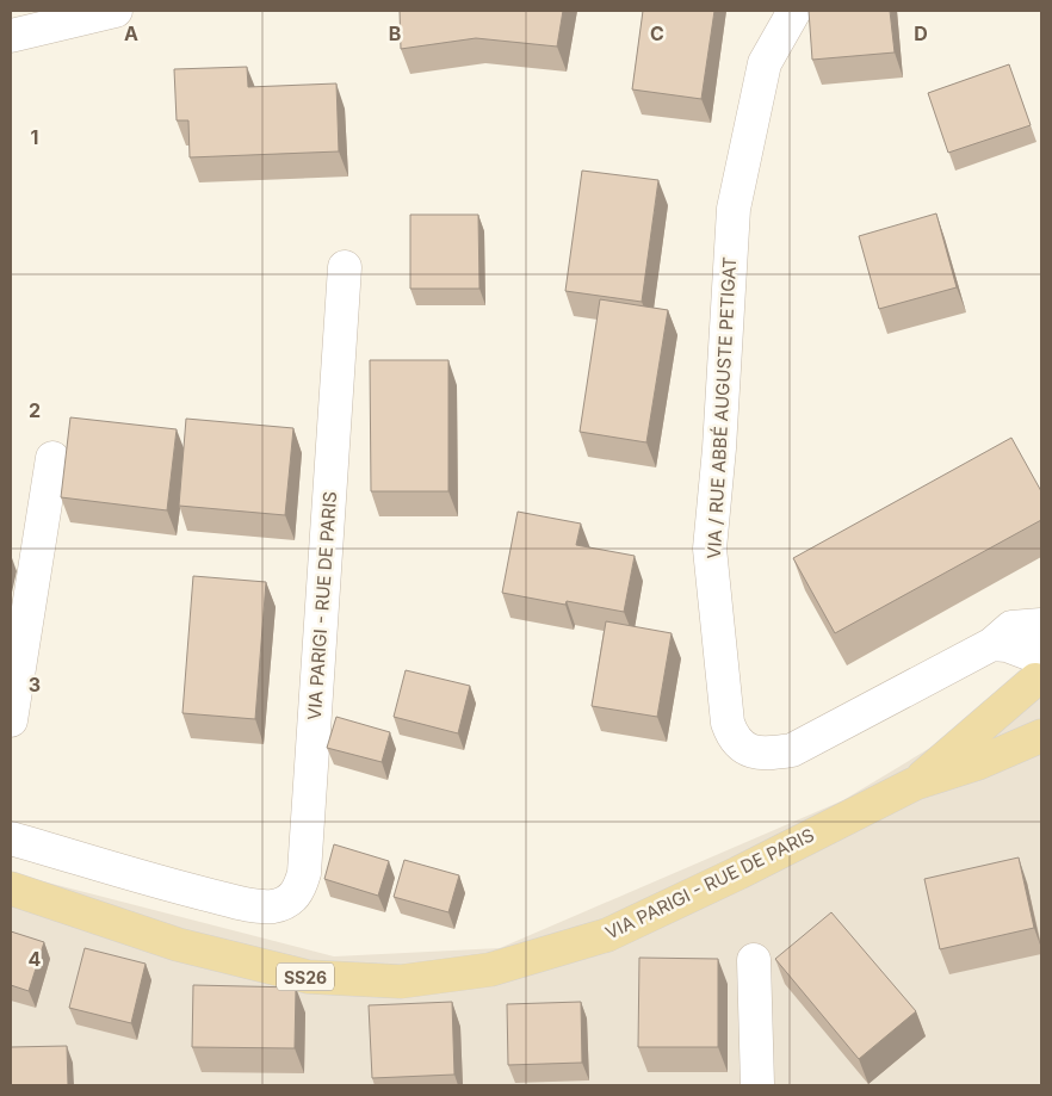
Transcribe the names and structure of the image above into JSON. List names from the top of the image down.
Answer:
{
  "streets": {
    "main road": ["VIA PARIGI - RUE DE PARIS", "SS26"],
    "street": ["VIA / RUE ABBÉ AUGUSTE PETIGAT"]
  },
  "grid": {
    "columns": [
      "A",
      "B",
      "C",
      "D"
    ],
    "rows": [
      "1",
      "2",
      "3",
      "4"
    ]
  }
}
